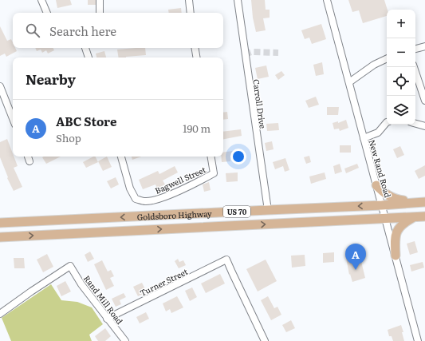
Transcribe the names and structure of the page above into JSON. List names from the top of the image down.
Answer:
{
  "streets": {
    "main road": ["US 70", "Goldsboro Highway"],
    "street": [
      "Carroll Drive",
      "New Rand Road",
      "Bagwell Street",
      "Turner Street",
      "Rand Mill Road"
    ]
  },
  "crossings": [
    ["Carroll Drive", "Goldsboro Highway"],
    ["New Rand Road", "Goldsboro Highway"],
    ["Turner Street", "Rand Mill Road"]
  ],
  "page": {
    "map_buttons": ["+", "−"],
    "search": "Search here",
    "heading": "Nearby",
    "list": [
      {
        "mark": "A",
        "name": "ABC Store",
        "note": "Shop",
        "value": "190 m"
      }
    ],
    "pins": "A"
  }
}
